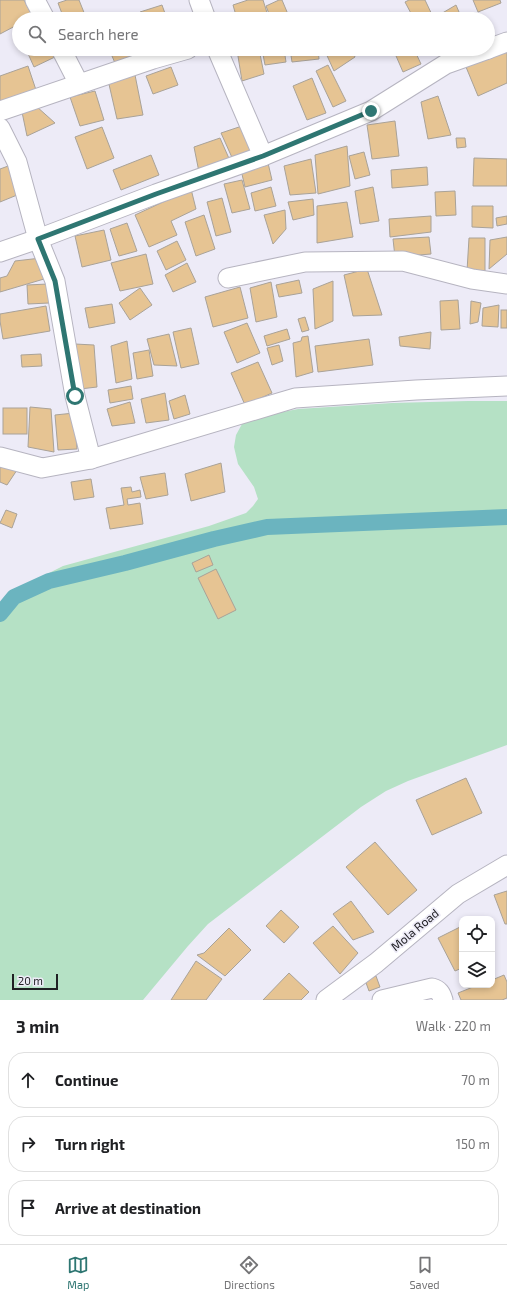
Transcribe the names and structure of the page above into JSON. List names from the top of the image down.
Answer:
{
  "streets": {
    "street": ["Mola Road"]
  },
  "scale_bar": "20 m",
  "page": {
    "search": "Search here",
    "scale": "20 m",
    "heading": ["3 min", "Walk · 220 m"],
    "list": [
      ["Continue", "70 m"],
      ["Turn right", "150 m"],
      "Arrive at destination"
    ],
    "nav": ["Map", "Directions", "Saved"]
  }
}
